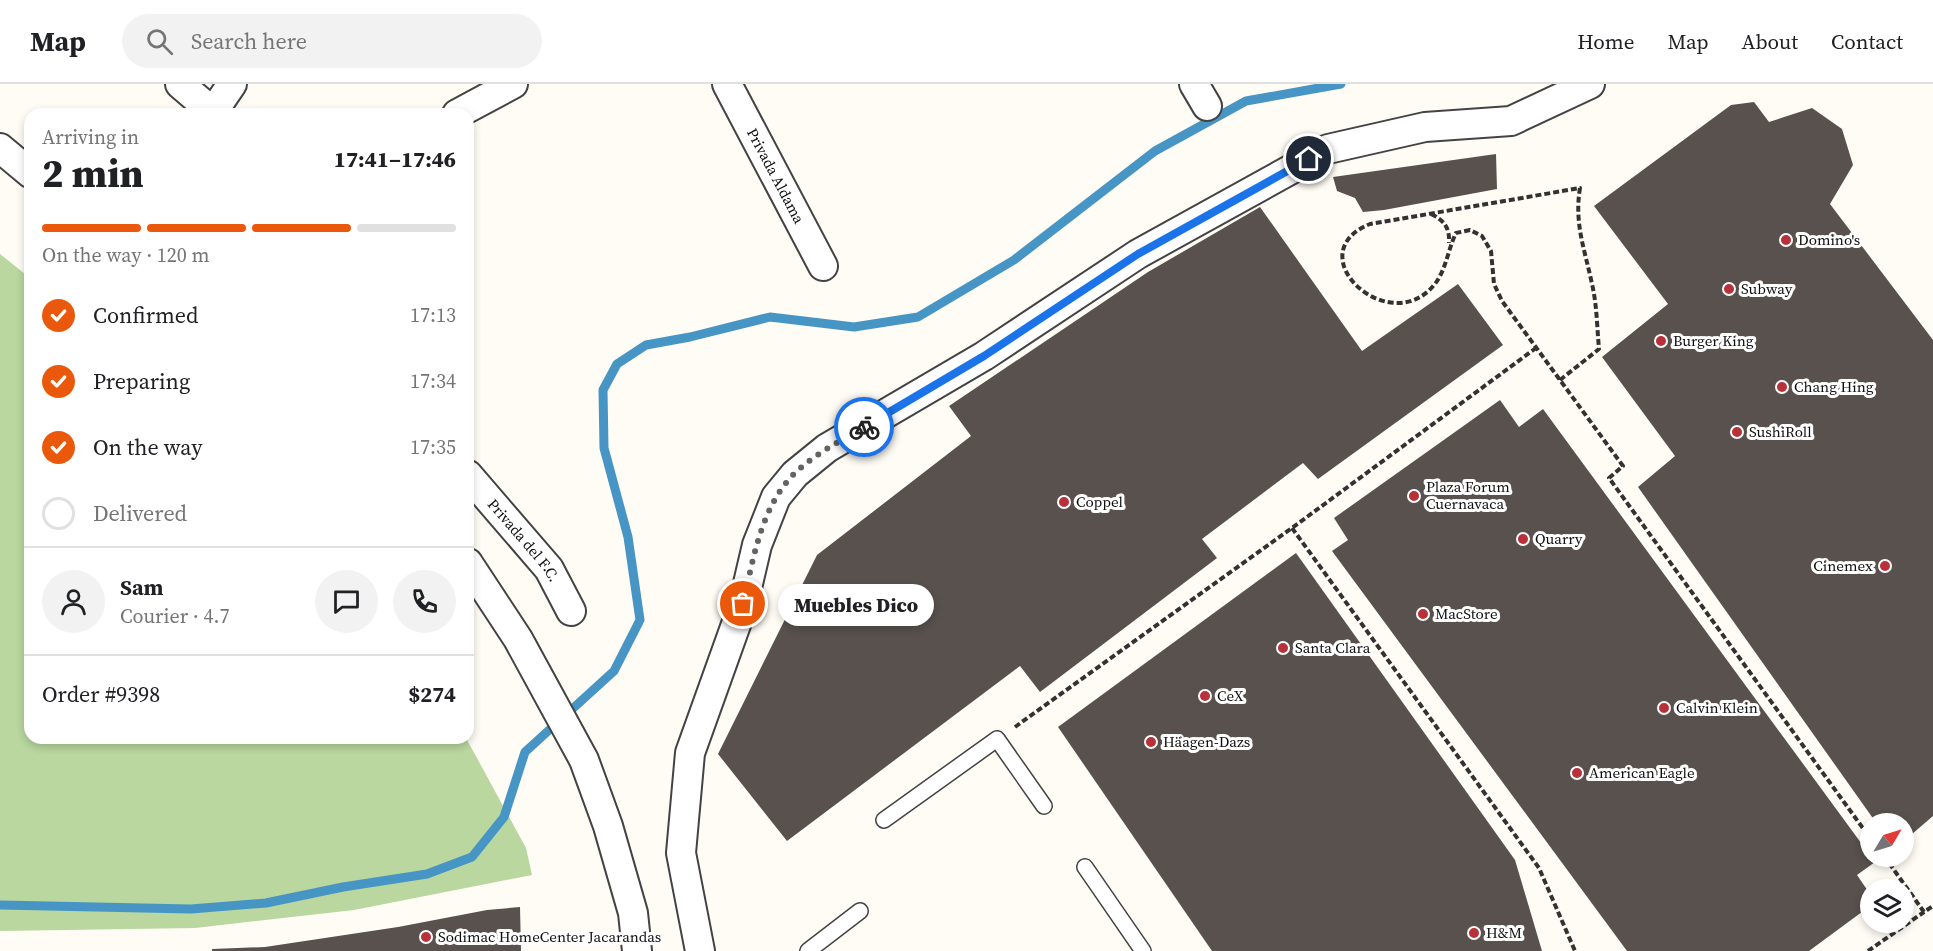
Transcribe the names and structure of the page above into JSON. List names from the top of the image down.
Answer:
{
  "streets": {
    "street": ["Privada Aldama", "Privada del F.C."]
  },
  "places": [
    "Domino's",
    "Subway",
    "Burger King",
    "Chang Hing",
    "SushiRoll",
    "Plaza Forum Cuernavaca",
    "Coppel",
    "Quarry",
    "Cinemex",
    "Muebles Dico",
    "MacStore",
    "Santa Clara",
    "CeX",
    "Calvin Klein",
    "Häagen-Dazs",
    "American Eagle",
    "H&M",
    "Sodimac HomeCenter Jacarandas"
  ],
  "north": "top right",
  "page": {
    "header": "Map",
    "search": "Search here",
    "nav": [
      "Home",
      "Map",
      "About",
      "Contact"
    ],
    "heading": ["2 min", "Arriving in", "17:41–17:46"],
    "panel": [
      "Sam",
      "Courier · 4.7",
      "Order #9398",
      "$274"
    ],
    "bar": "On the way · 120 m",
    "list": [
      ["Confirmed", "17:13"],
      ["Preparing", "17:34"],
      ["On the way", "17:35"],
      "Delivered"
    ],
    "bubble": "Muebles Dico"
  }
}
